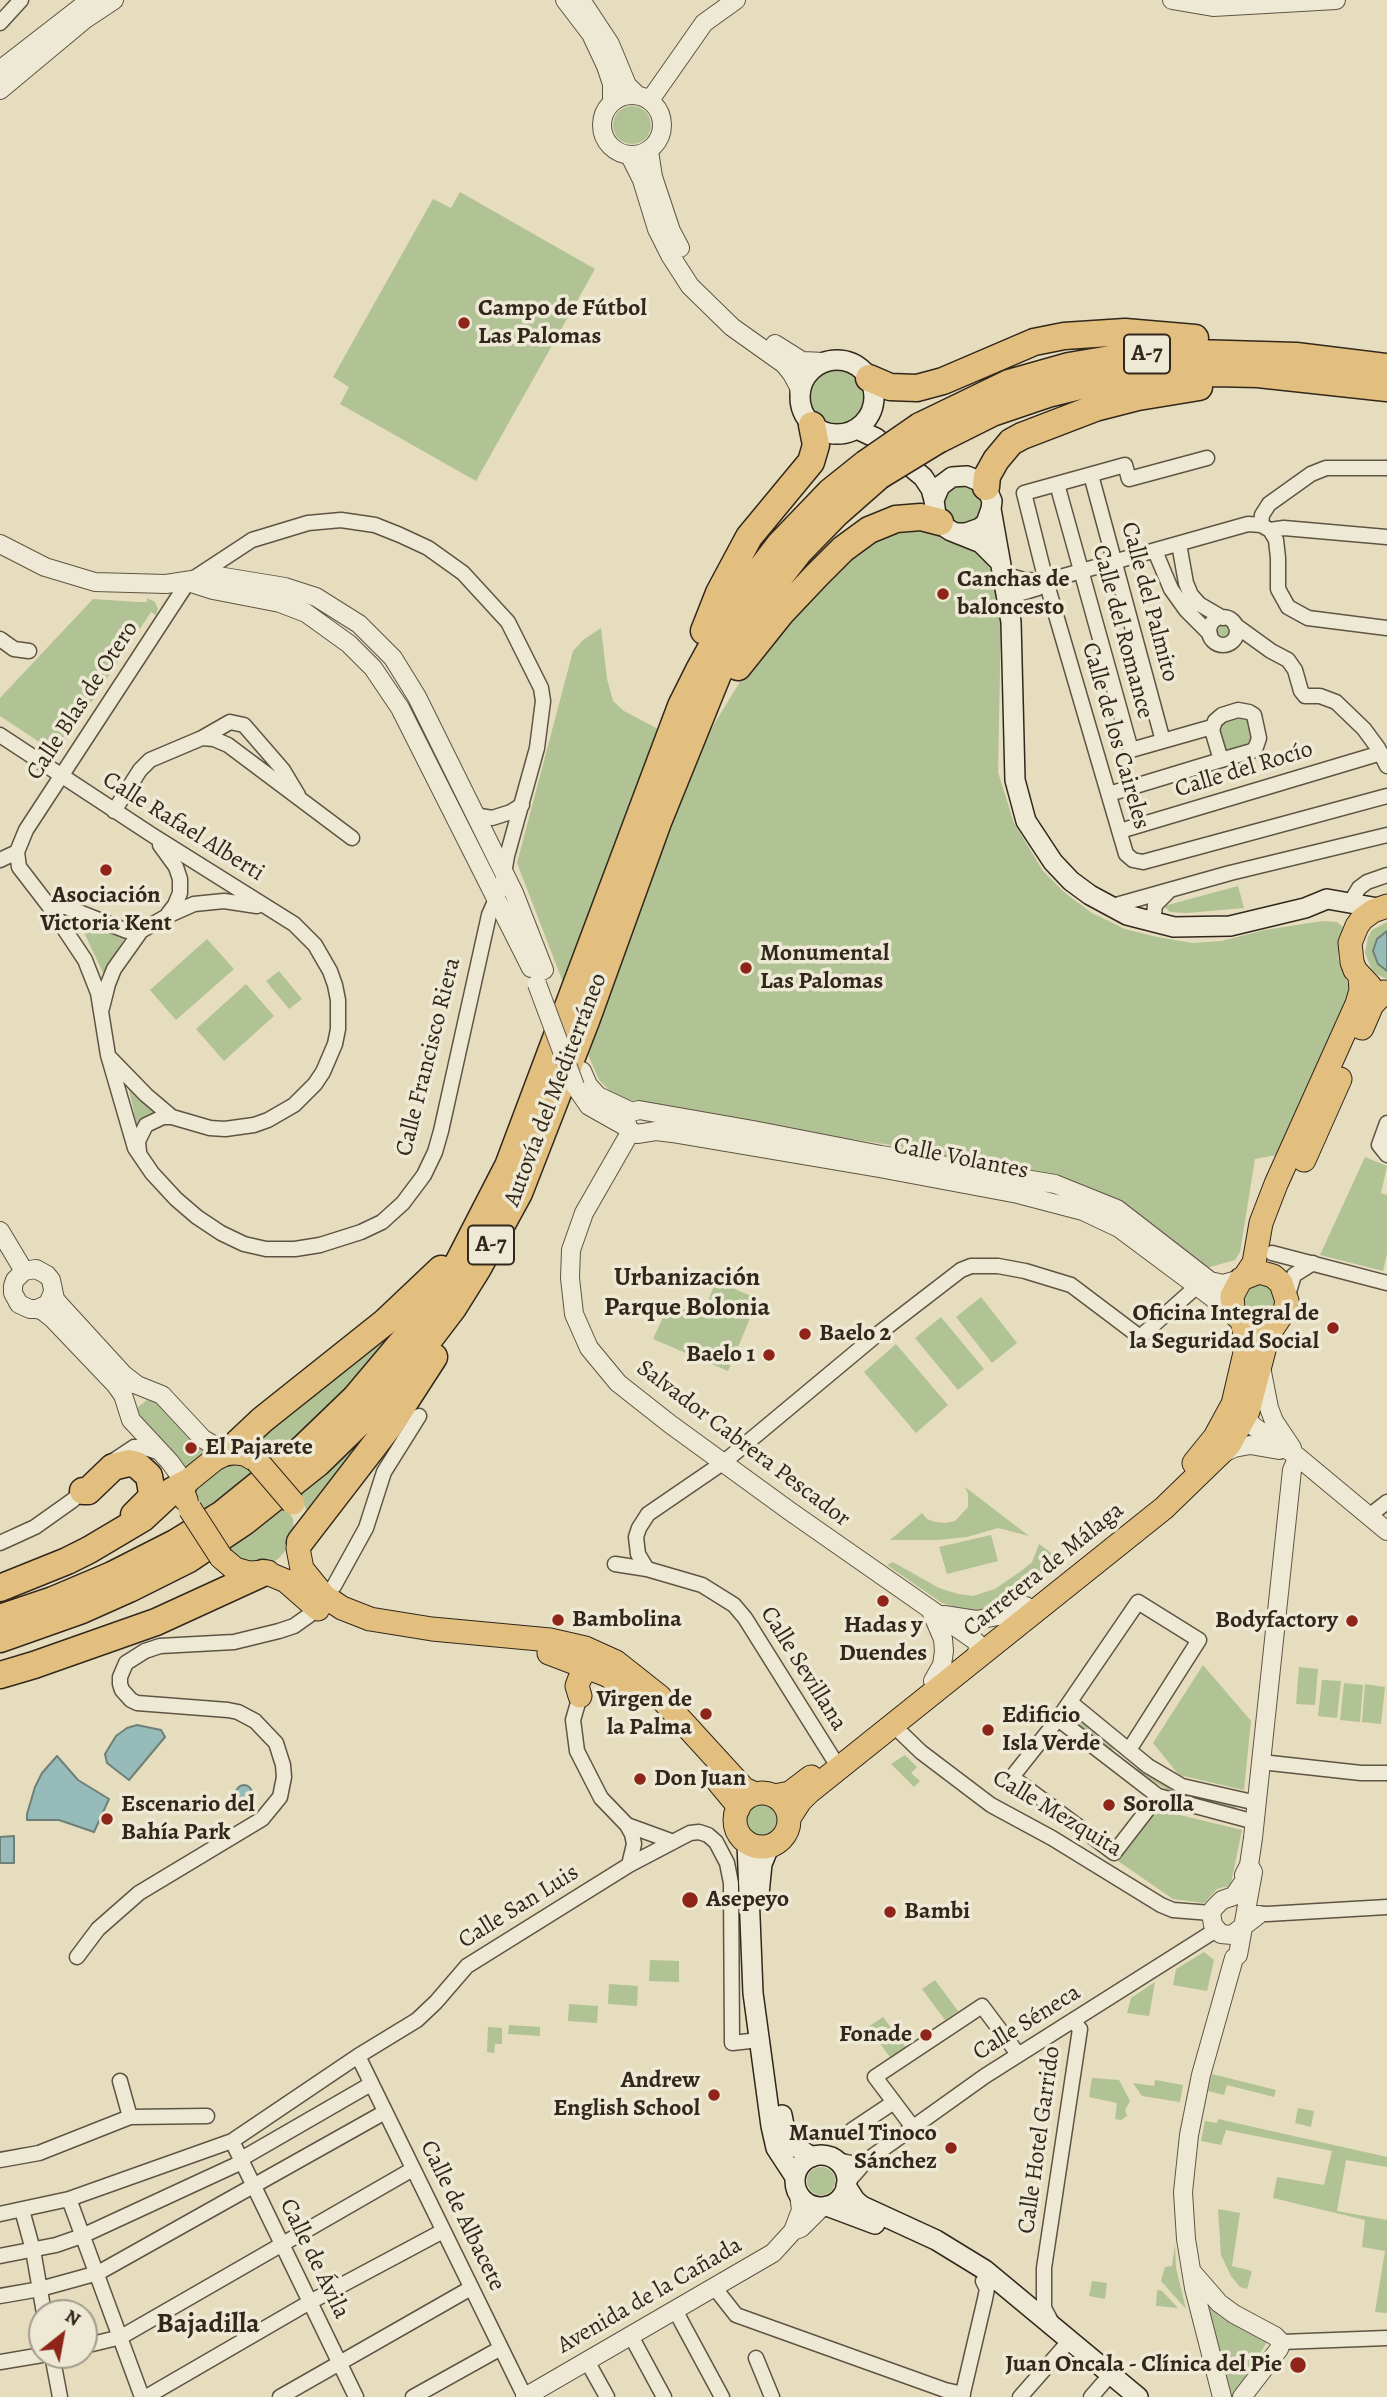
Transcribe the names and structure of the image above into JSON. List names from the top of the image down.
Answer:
{
  "streets": {
    "highway": ["A-7", "Autovía del Mediterráneo"],
    "main road": ["Carretera de Málaga"],
    "street": [
      "Calle del Palmito",
      "Calle del Romance",
      "Calle Blas de Otero",
      "Calle de los Caireles",
      "Calle del Rocío",
      "Calle Rafael Alberti",
      "Calle Francisco Riera",
      "Calle Volantes",
      "Salvador Cabrera Pescador",
      "Calle Sevillana",
      "Calle Mezquita",
      "Calle San Luis",
      "Calle Séneca",
      "Calle Hotel Garrido",
      "Calle de Albacete",
      "Calle de Ávila",
      "Avenida de la Cañada"
    ]
  },
  "crossings": [
    ["A-7", "Autovía del Mediterráneo"],
    ["Calle del Palmito", "Calle del Romance"],
    ["Calle del Romance", "Calle de los Caireles"],
    ["Calle Blas de Otero", "Calle Rafael Alberti"],
    ["Calle Blas de Otero", "Calle Francisco Riera"],
    ["Calle de los Caireles", "Calle del Rocío"],
    ["Calle Rafael Alberti", "Calle Francisco Riera"],
    ["Calle Volantes", "Salvador Cabrera Pescador"],
    ["Calle Volantes", "Carretera de Málaga"],
    ["Salvador Cabrera Pescador", "Carretera de Málaga"],
    ["Carretera de Málaga", "Calle Sevillana"],
    ["Carretera de Málaga", "Calle Mezquita"],
    ["Calle Mezquita", "Calle Séneca"],
    ["Calle San Luis", "Calle de Albacete"],
    ["Calle San Luis", "Calle de Ávila"],
    ["Calle Séneca", "Calle Hotel Garrido"],
    ["Calle Séneca", "Avenida de la Cañada"],
    ["Calle de Albacete", "Avenida de la Cañada"]
  ],
  "districts": ["Urbanización Parque Bolonia", "Bajadilla"],
  "places": [
    "Campo de Fútbol Las Palomas",
    "Canchas de baloncesto",
    "Asociación Victoria Kent",
    "Monumental Las Palomas",
    "Oficina Integral de la Seguridad Social",
    "Baelo 2",
    "Baelo 1",
    "El Pajarete",
    "Hadas y Duendes",
    "Bambolina",
    "Bodyfactory",
    "Virgen de la Palma",
    "Edificio Isla Verde",
    "Don Juan",
    "Sorolla",
    "Escenario del Bahía Park",
    "Asepeyo",
    "Bambi",
    "Fonade",
    "Andrew English School",
    "Manuel Tinoco Sánchez",
    "Juan Oncala - Clínica del Pie"
  ],
  "north": "top right"
}
